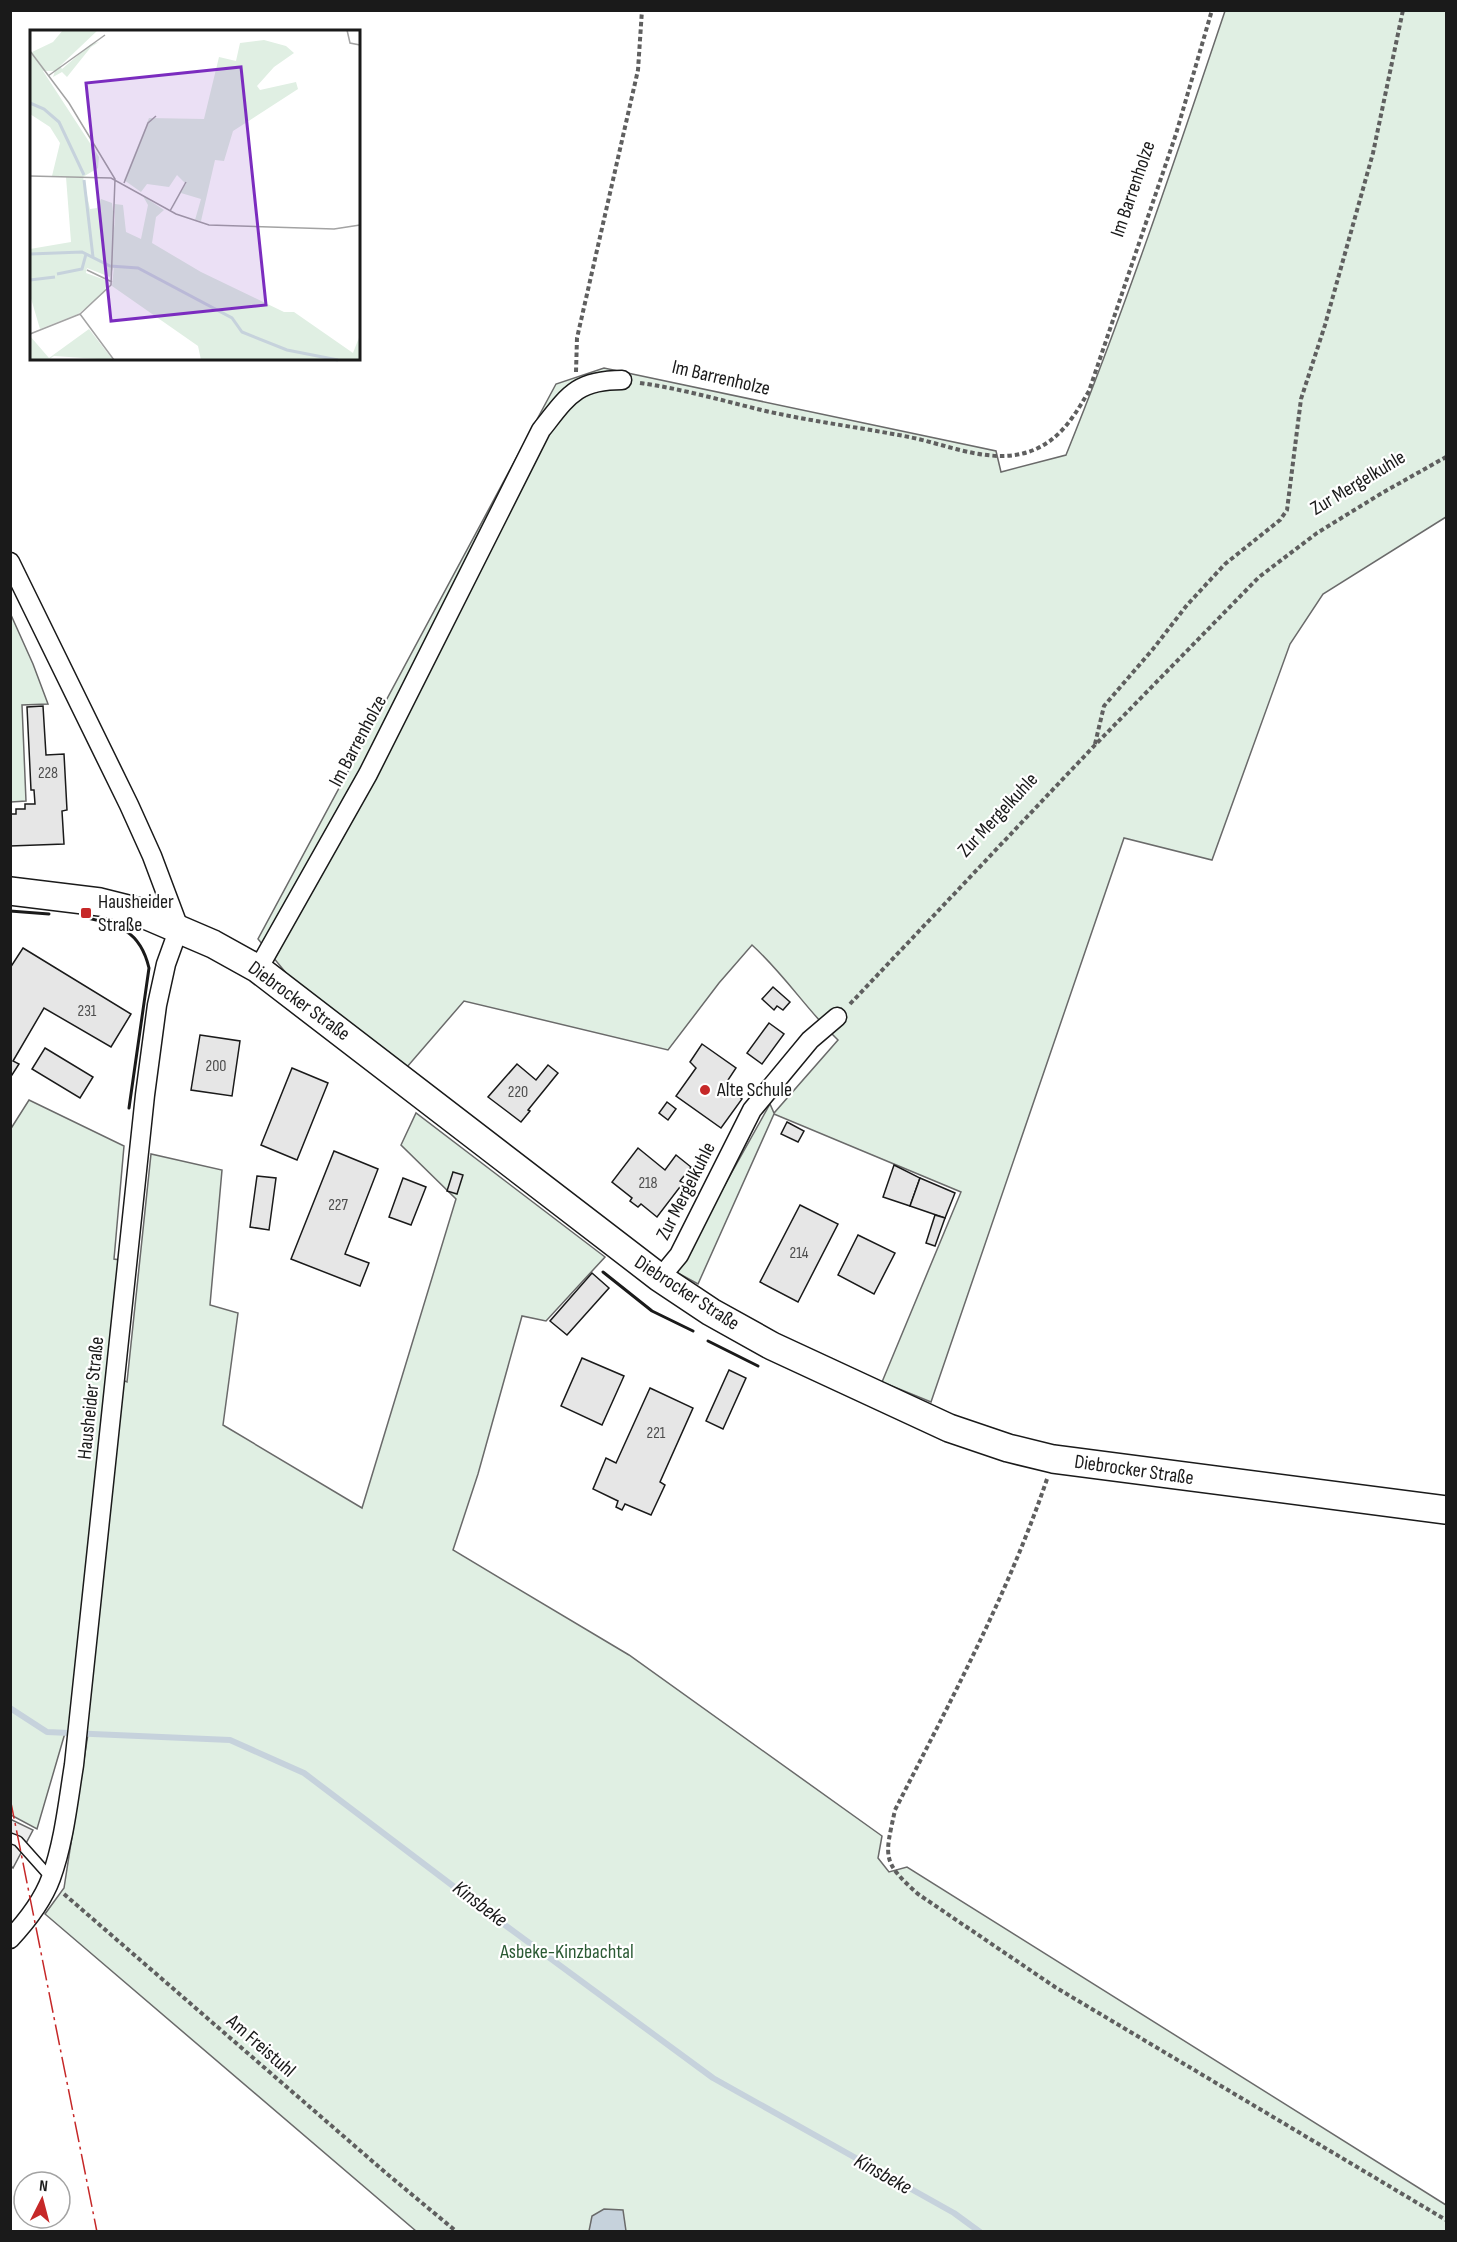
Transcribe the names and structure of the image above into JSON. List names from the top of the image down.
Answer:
{
  "streets": {
    "main road": ["Diebrocker Straße"],
    "street": ["Im Barrenholze", "Zur Mergelkuhle", "Hausheider Straße"],
    "path": ["Am Freistuhl"]
  },
  "crossings": [
    ["Im Barrenholze", "Diebrocker Straße"],
    ["Zur Mergelkuhle", "Diebrocker Straße"],
    ["Diebrocker Straße", "Hausheider Straße"],
    ["Hausheider Straße", "Am Freistuhl"]
  ],
  "water": ["Kinsbeke"],
  "parks": ["Asbeke-Kinzbachtal"],
  "places": {
    "transit": ["Hausheider Straße"],
    "other": ["Alte Schule"]
  },
  "house_numbers": [
    "228",
    "231",
    "200",
    "220",
    "218",
    "227",
    "214",
    "221"
  ],
  "north": "top"
}
